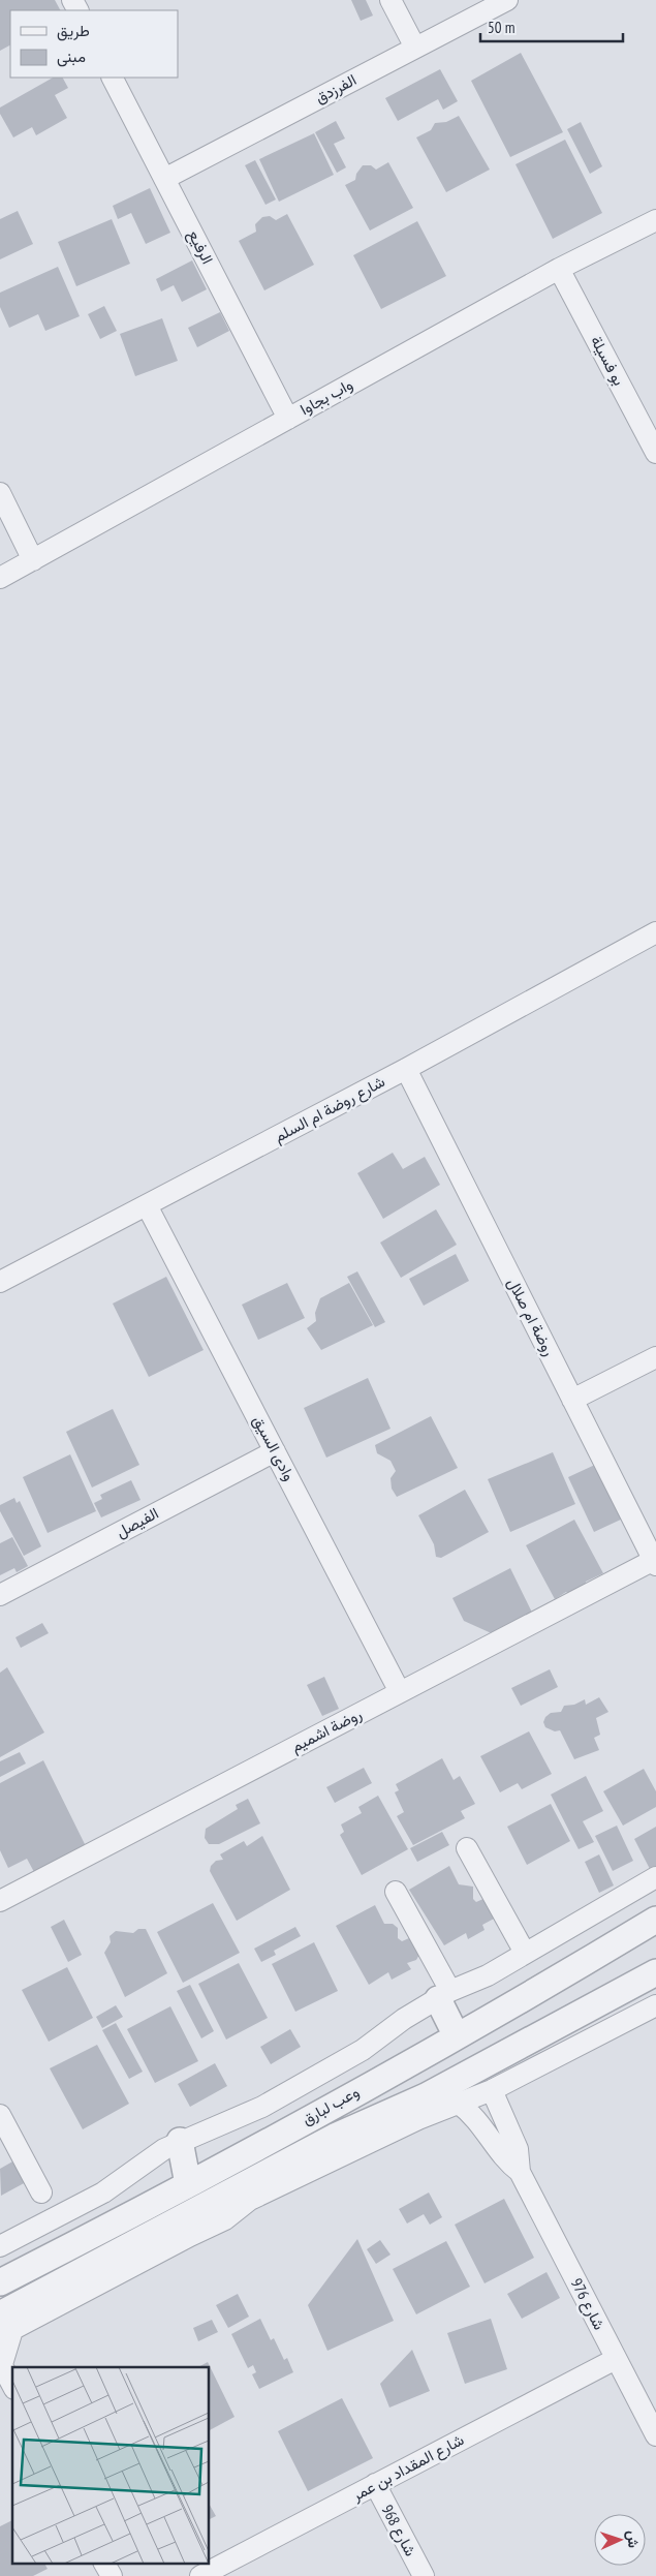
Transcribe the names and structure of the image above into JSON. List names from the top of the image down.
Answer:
{
  "streets": {
    "street": [
      "الفرزدق",
      "الرفيع",
      "بو فسيلة",
      "واب بجاوا",
      "شارع روضة ام السلم",
      "روضة ام صلال",
      "وادى السيق",
      "الفيصل",
      "روضة اشميم",
      "وعب لبارق",
      "شارع 976",
      "شارع المقداد بن عمر",
      "شارع 968"
    ]
  },
  "crossings": [
    ["الفرزدق", "الرفيع"],
    ["الرفيع", "واب بجاوا"],
    ["بو فسيلة", "واب بجاوا"],
    ["شارع روضة ام السلم", "روضة ام صلال"],
    ["شارع روضة ام السلم", "وادى السيق"],
    ["روضة ام صلال", "روضة اشميم"],
    ["وادى السيق", "الفيصل"],
    ["وادى السيق", "روضة اشميم"],
    ["شارع 976", "شارع المقداد بن عمر"],
    ["شارع المقداد بن عمر", "شارع 968"]
  ],
  "legend": ["طريق", "مبنى"],
  "scale_bar": "50 m",
  "north": "right"
}
